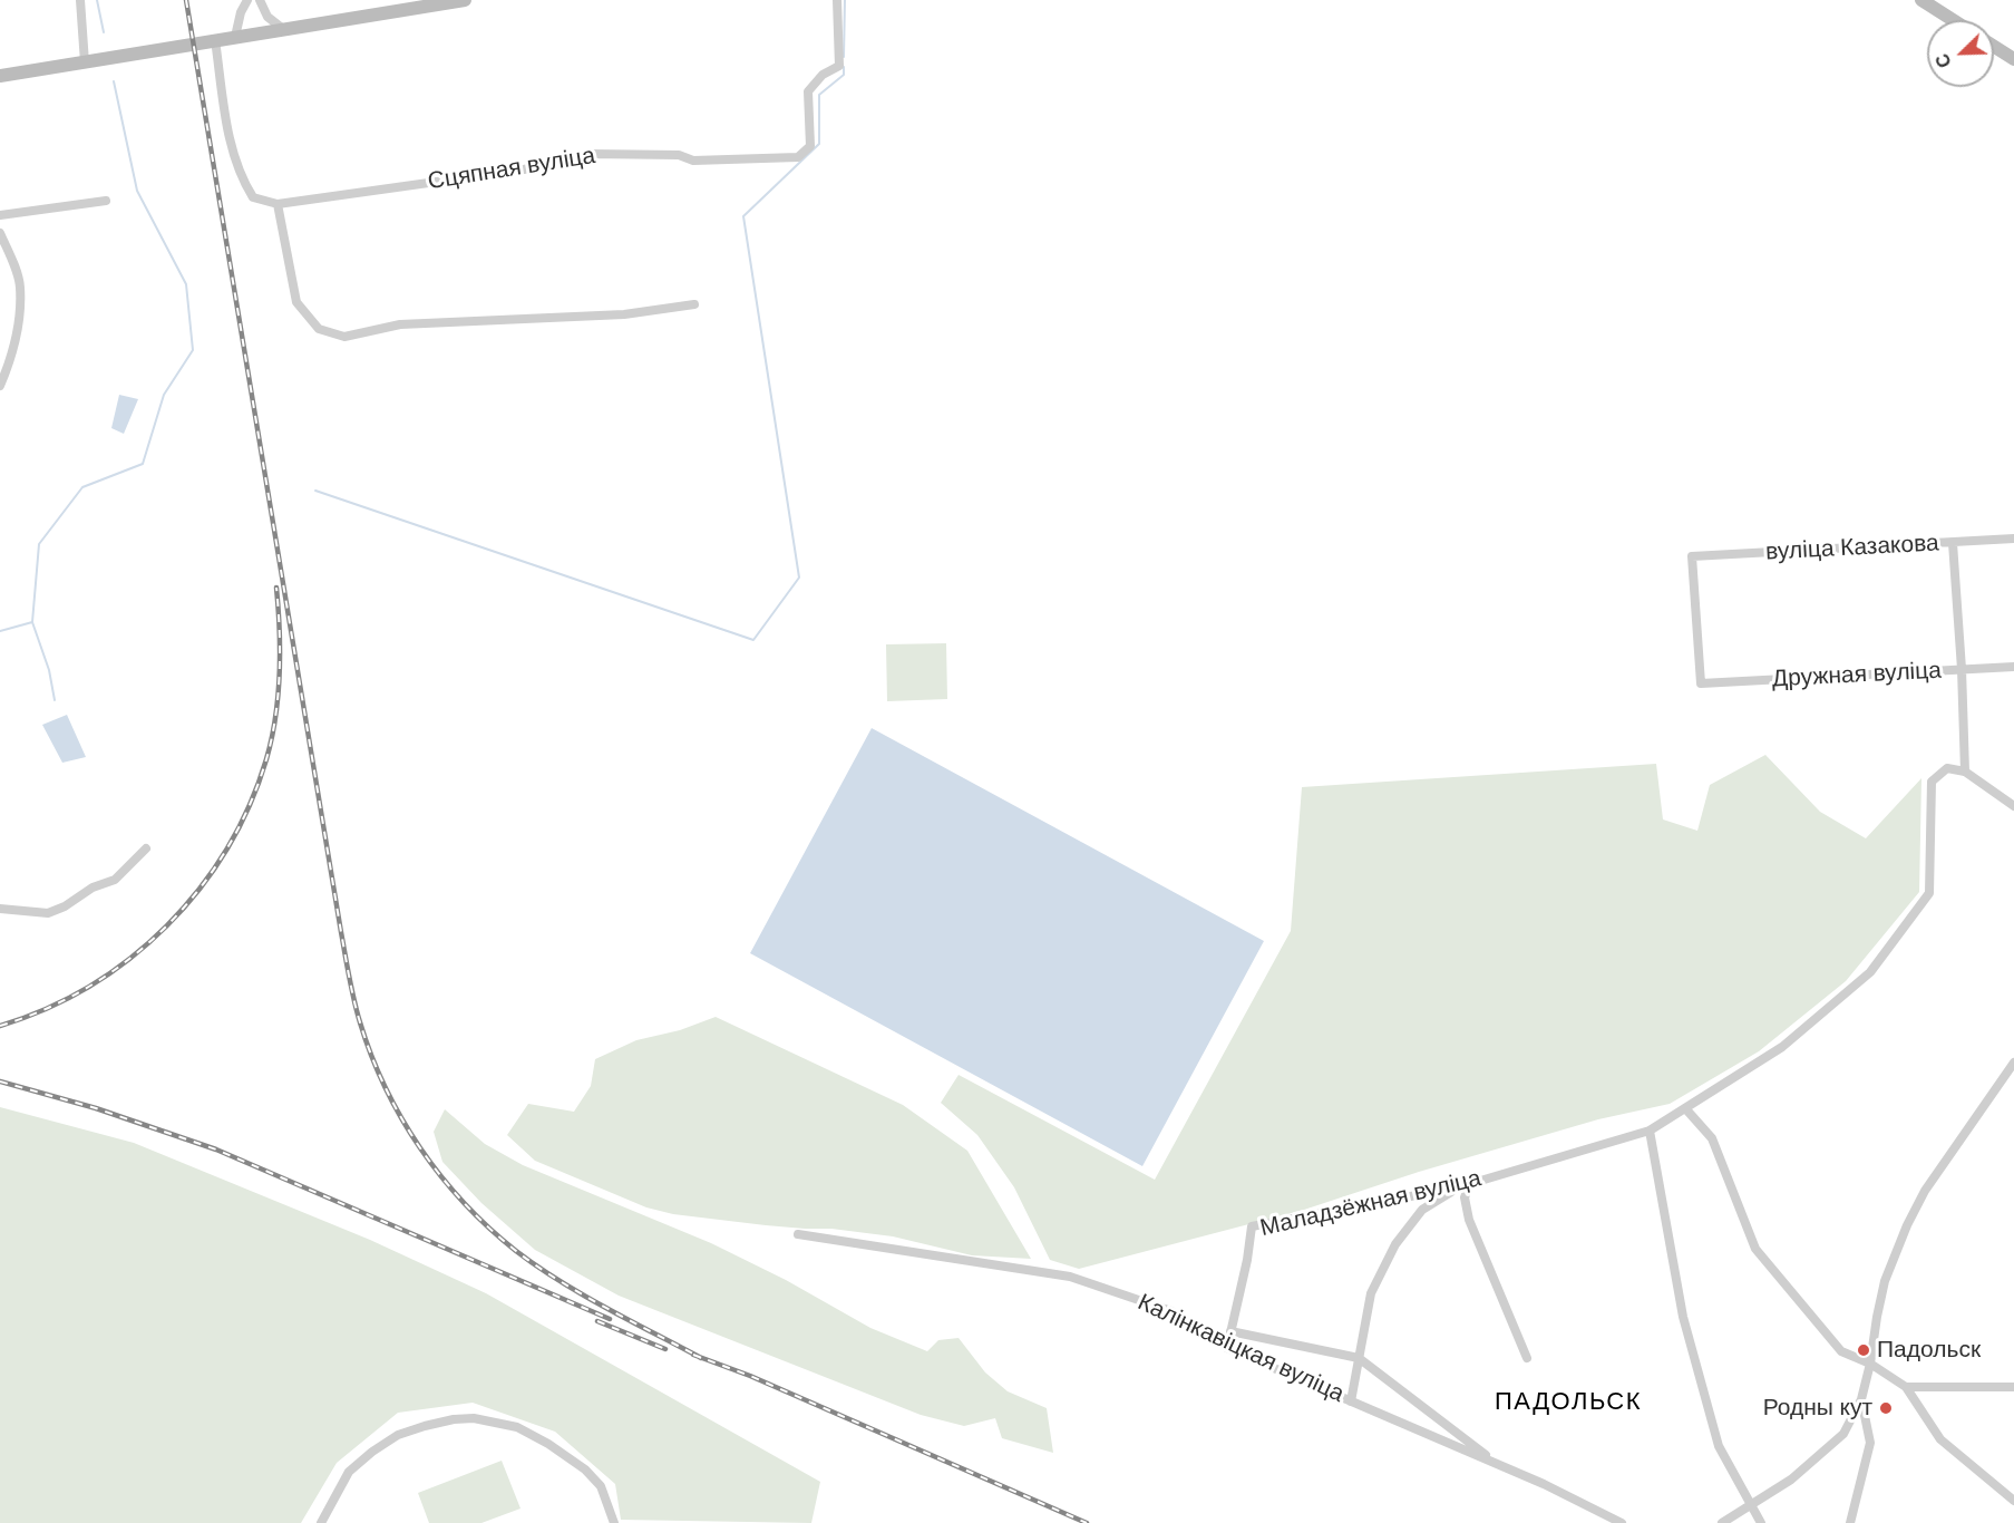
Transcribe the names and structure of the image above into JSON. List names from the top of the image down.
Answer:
{
  "streets": {
    "street": [
      "Сцяпная вуліца",
      "вуліца Казакова",
      "Дружная вуліца",
      "Маладзёжная вуліца",
      "Калінкавіцкая вуліца"
    ]
  },
  "crossings": [
    ["вуліца Казакова", "Дружная вуліца"]
  ],
  "districts": ["ПАДОЛЬСК"],
  "places": ["Падольск", "Родны кут"],
  "north": "bottom left"
}
